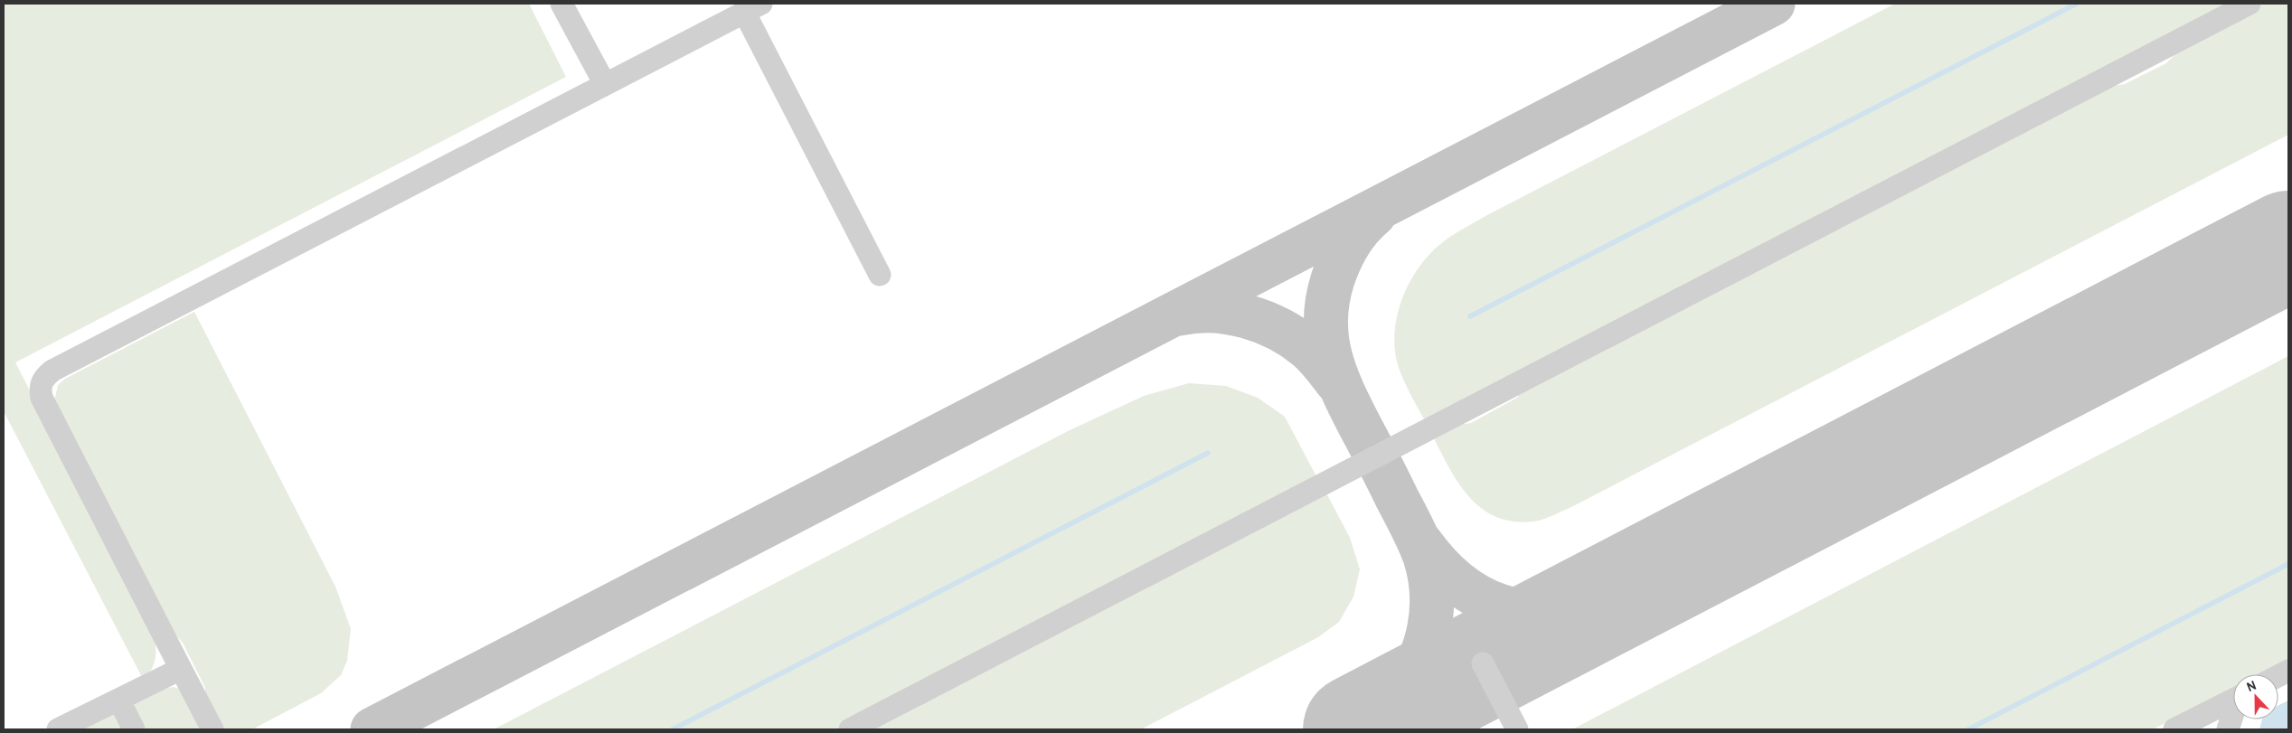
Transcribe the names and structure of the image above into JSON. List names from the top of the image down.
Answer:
{
  "north": "top"
}
